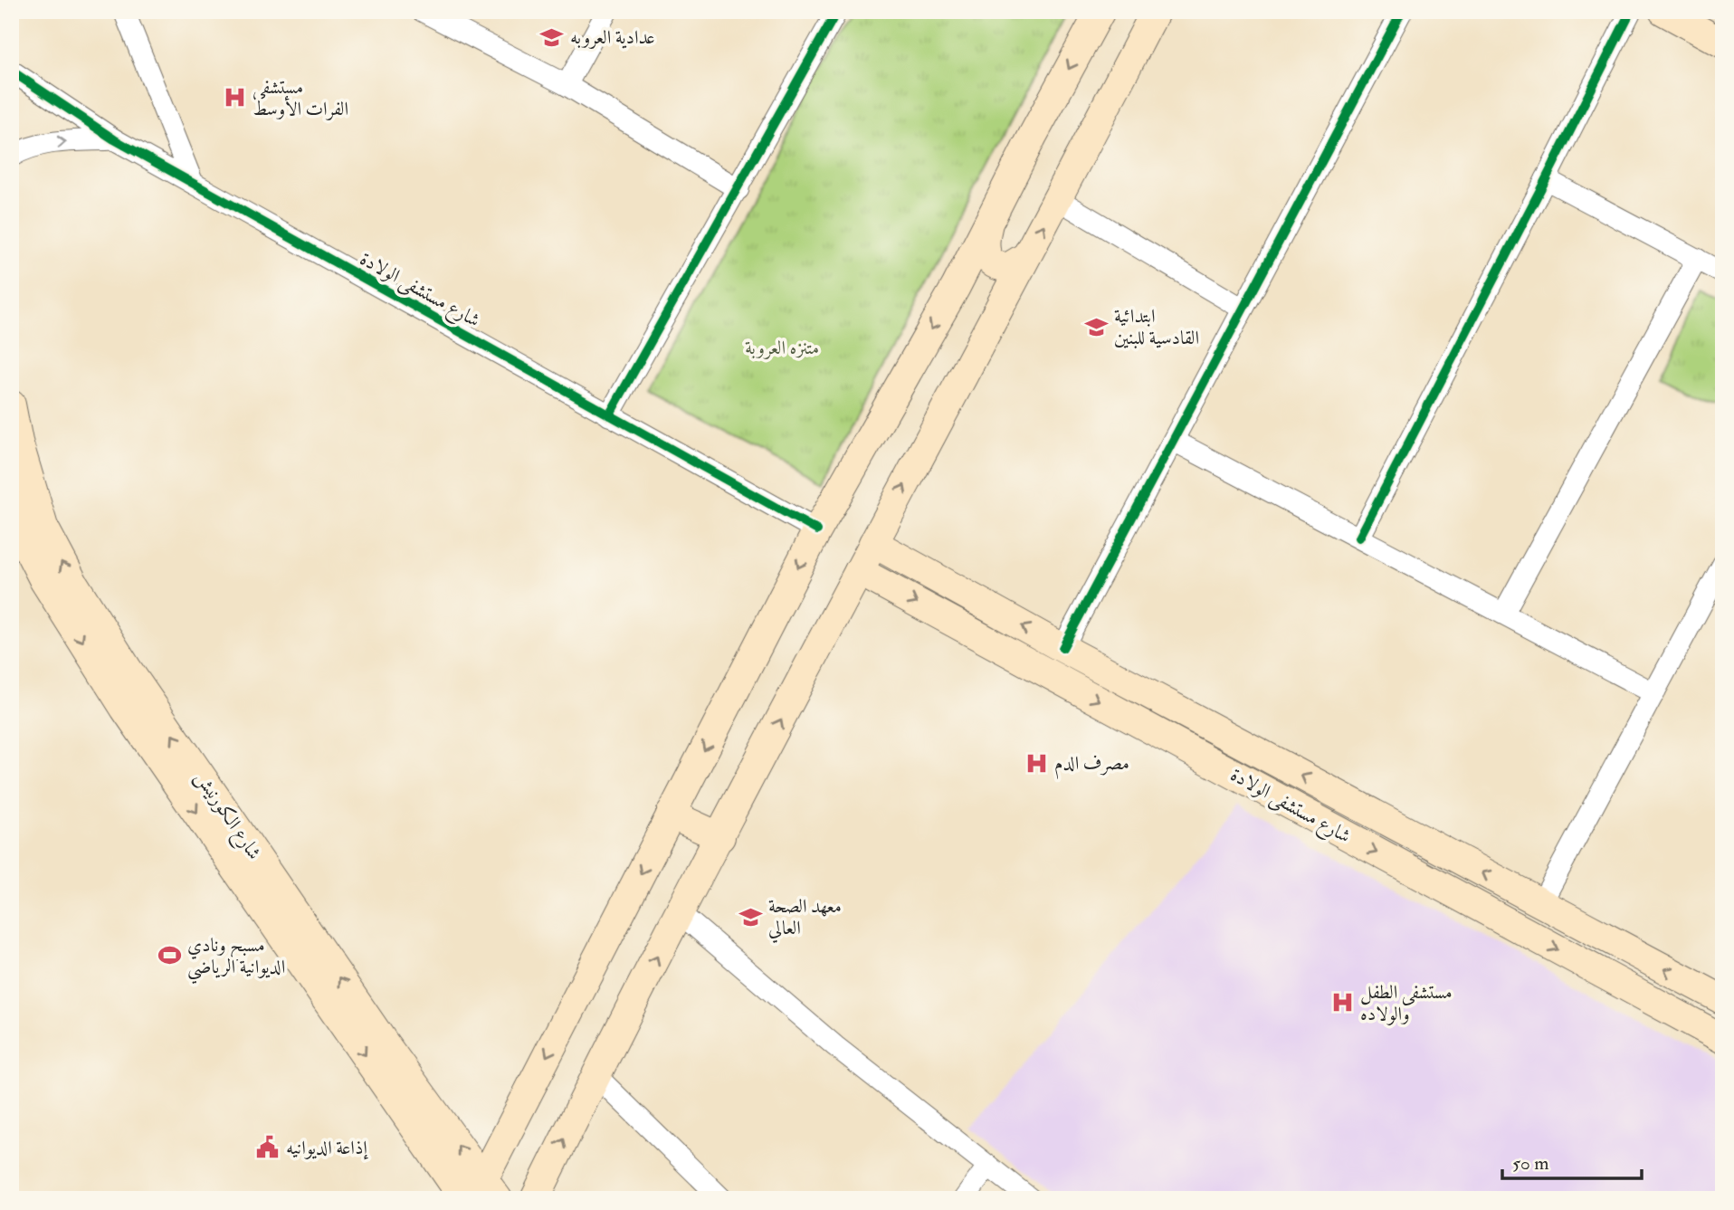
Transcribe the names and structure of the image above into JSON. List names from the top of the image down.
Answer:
{
  "streets": {
    "main road": ["شارع مستشفى الولادة", "شارع الكورنيش"]
  },
  "parks": ["متنزه العروبة"],
  "places": {
    "school or university": ["عدادية العروبه", "ابتدائية القادسية للبنين", "معهد الصحة العالي"],
    "hospital": ["مستشفى الفرات الأوسط", "مصرف الدم", "مستشفى الطفل والولاده"],
    "sports": ["مسبح ونادي الديوانية الرياضي"],
    "public building": ["إذاعة الديوانيه"]
  },
  "scale_bar": "50 m"
}
